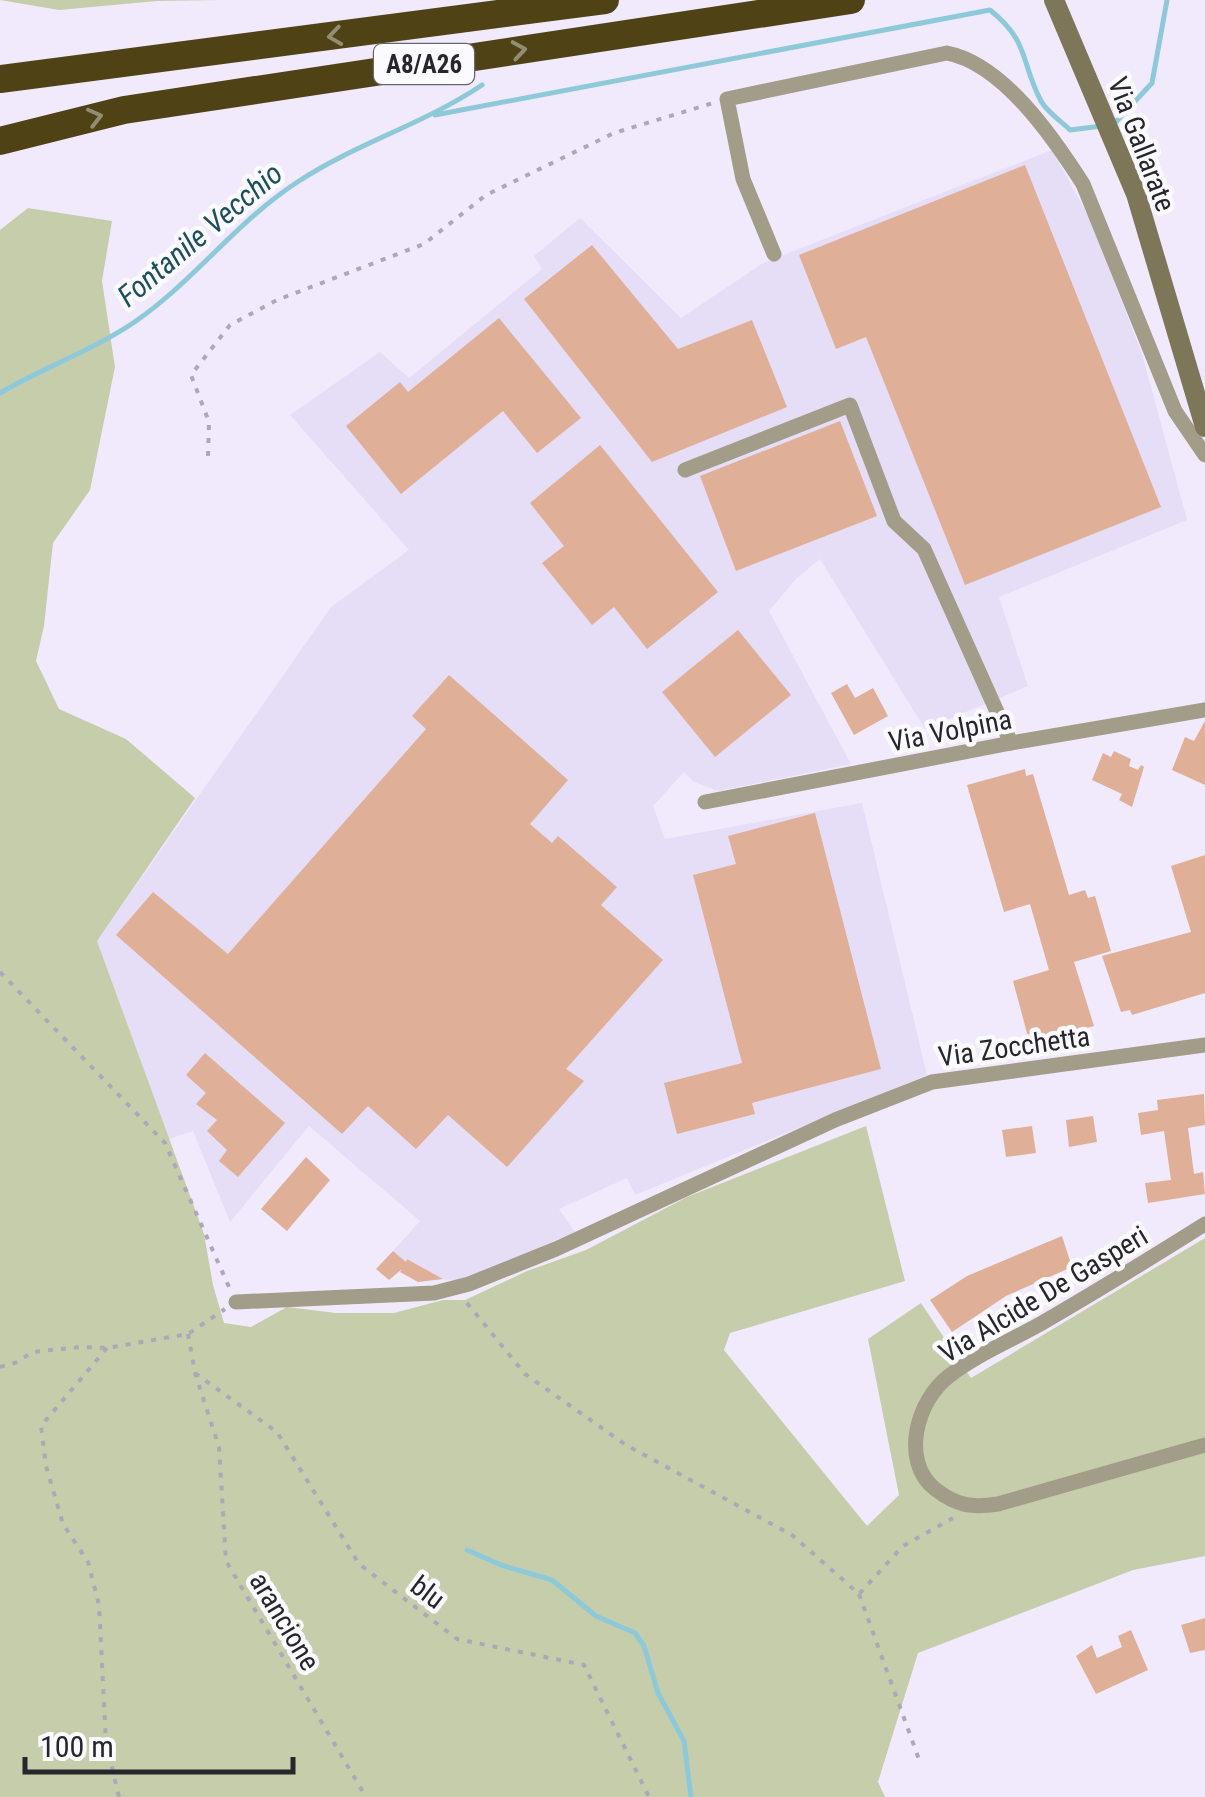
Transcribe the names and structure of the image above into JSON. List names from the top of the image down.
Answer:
{
  "streets": {
    "highway": ["A8/A26"],
    "main road": ["Via Gallarate"],
    "street": ["Via Volpina", "Via Zocchetta", "Via Alcide De Gasperi"],
    "path": ["blu", "arancione"]
  },
  "crossings": [
    ["blu", "arancione"]
  ],
  "water": ["Fontanile Vecchio"],
  "scale_bar": "100 m"
}
